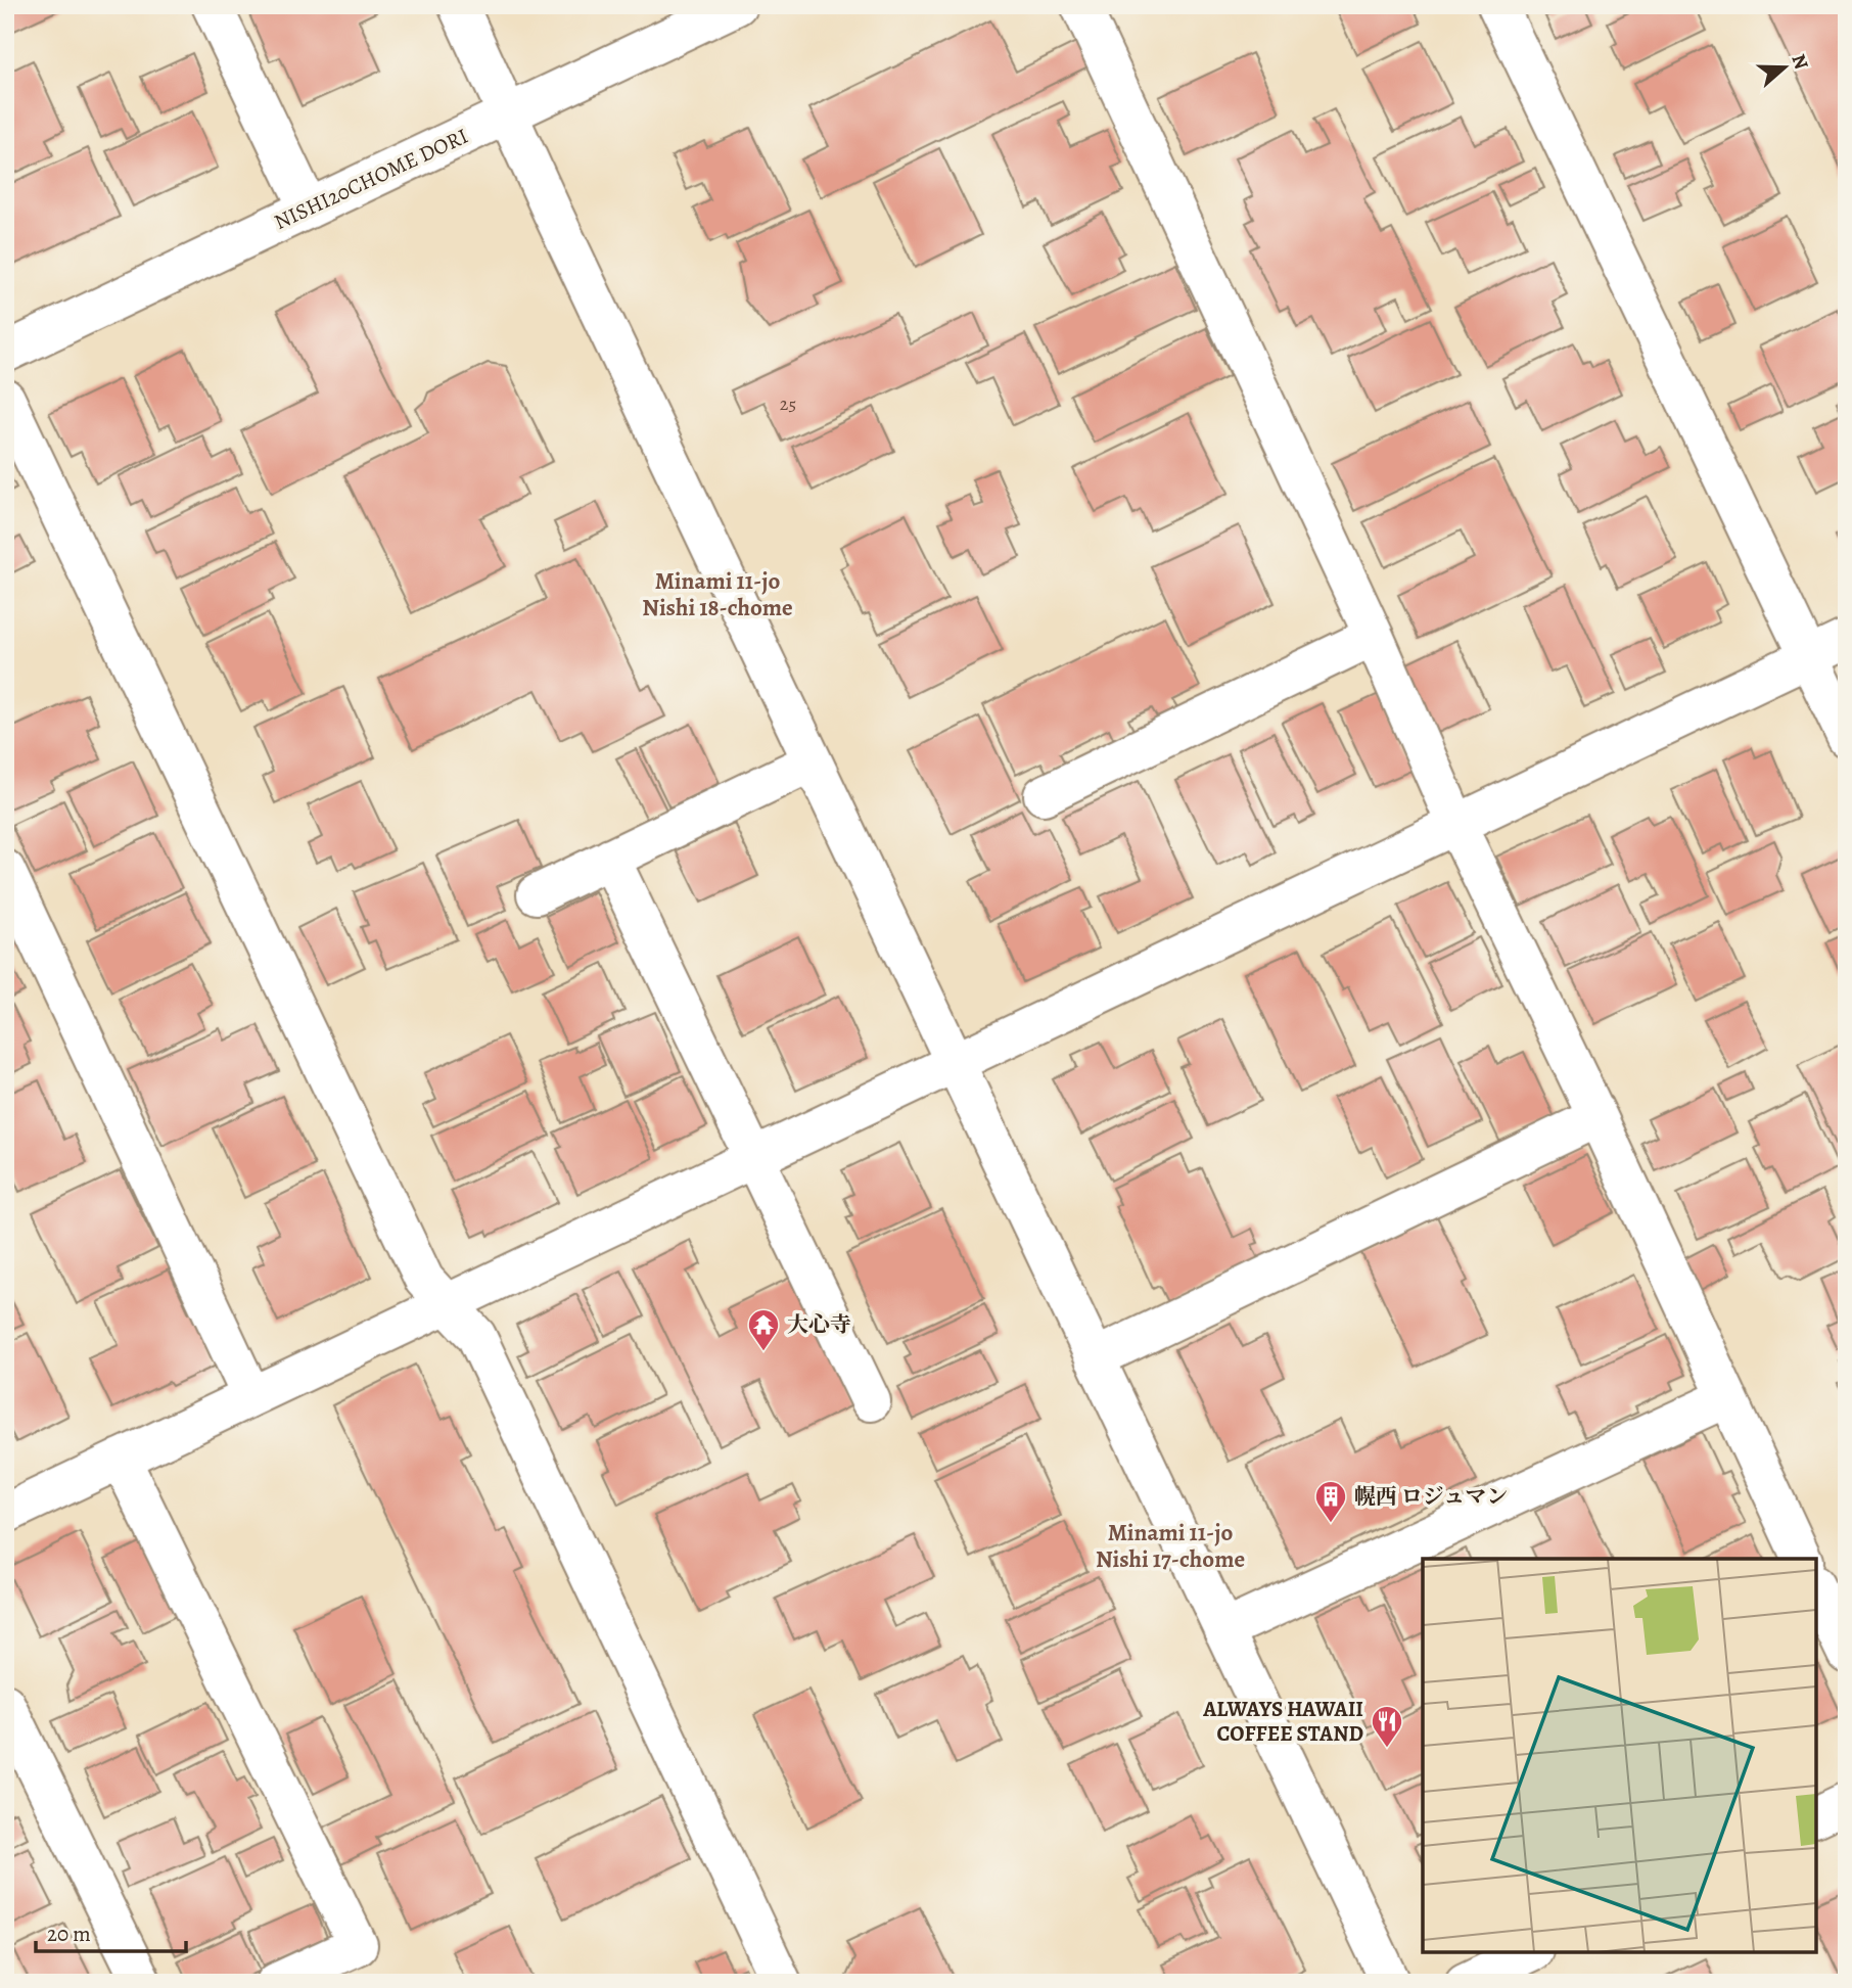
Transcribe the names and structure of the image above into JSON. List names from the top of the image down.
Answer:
{
  "streets": {
    "street": ["NISHI20CHOME DORI"]
  },
  "districts": ["Minami 11-jo Nishi 18-chome", "Minami 11-jo Nishi 17-chome"],
  "places": {
    "temple": ["大心寺"],
    "building": ["幌西 ロジュマン"],
    "restaurant": ["ALWAYS HAWAII COFFEE STAND"]
  },
  "house_numbers": ["25"],
  "scale_bar": "20 m",
  "north": "right"
}
